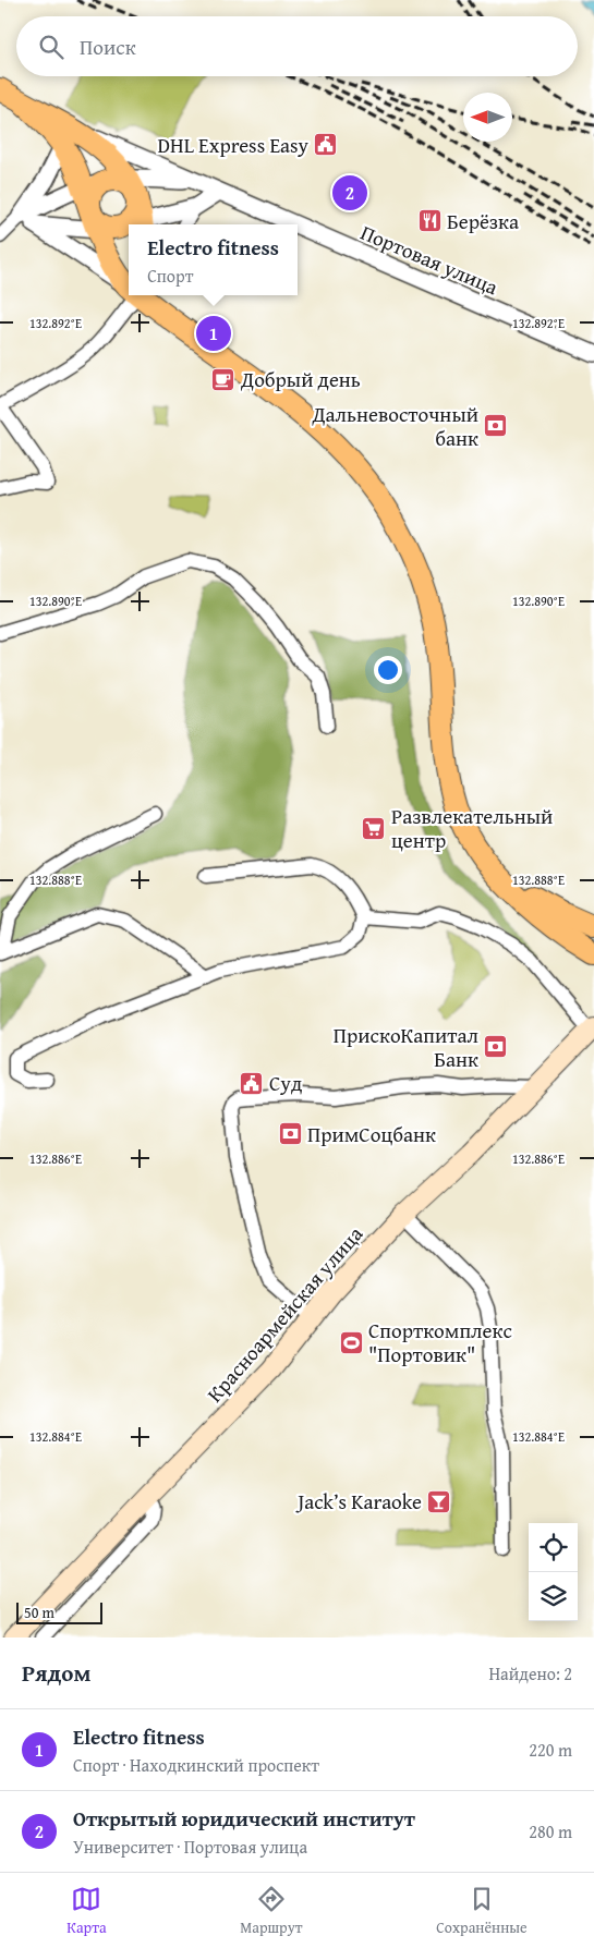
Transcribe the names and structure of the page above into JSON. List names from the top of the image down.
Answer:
{
  "streets": {
    "main road": ["Красноармейская улица"],
    "street": ["Портовая улица"]
  },
  "places": {
    "public building": ["DHL Express Easy", "Суд"],
    "restaurant": ["Берёзка"],
    "cafe": ["Добрый день"],
    "bank": ["Дальневосточный банк", "ПрискоКапитал Банк", "ПримСоцбанк"],
    "supermarket": ["Развлекательный центр"],
    "sports": ["Спорткомплекс \"Портовик\""],
    "bar": ["Jack’s Karaoke"]
  },
  "scale_bar": "50 m",
  "north": "left",
  "page": {
    "search": "Поиск",
    "pins": ["2", "1"],
    "popup": ["Electro fitness", "Спорт"],
    "scale": "50 m",
    "heading": ["Рядом", "Найдено: 2"],
    "list": [
      {
        "mark": "1",
        "name": "Electro fitness",
        "note": "Спорт · Находкинский проспект",
        "value": "220 m"
      },
      {
        "mark": "2",
        "name": "Открытый юридический институт",
        "note": "Университет · Портовая улица",
        "value": "280 m"
      }
    ],
    "nav": ["Карта", "Маршрут", "Сохранённые"]
  },
  "coordinates": [
    "132.892°E",
    "132.890°E",
    "132.888°E",
    "132.886°E",
    "132.884°E"
  ]
}
